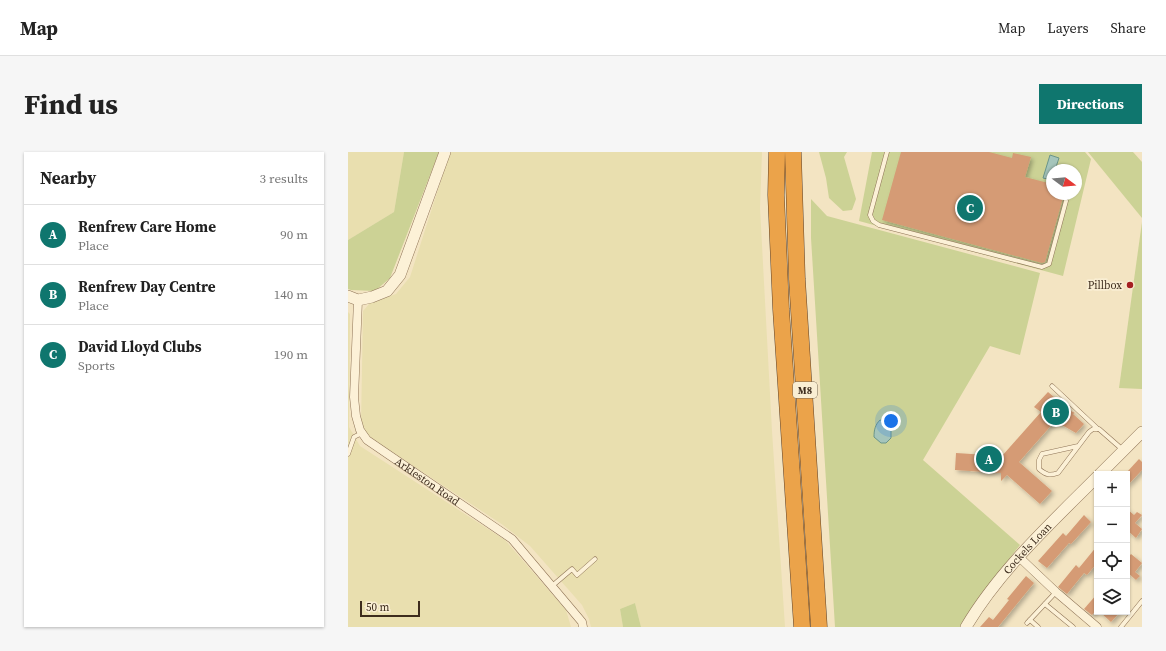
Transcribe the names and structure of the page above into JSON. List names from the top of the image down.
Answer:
{
  "streets": {
    "highway": ["M8"],
    "street": ["Arkleston Road", "Cockels Loan"]
  },
  "places": ["Pillbox"],
  "scale_bar": "50 m",
  "north": "right",
  "page": {
    "header": "Map",
    "nav": ["Map", "Layers", "Share"],
    "buttons": "Directions",
    "title": "Find us",
    "heading": ["Nearby", "3 results"],
    "pins": ["C", "B", "A"],
    "list": [
      {
        "mark": "A",
        "name": "Renfrew Care Home",
        "note": "Place",
        "value": "90 m"
      },
      {
        "mark": "B",
        "name": "Renfrew Day Centre",
        "note": "Place",
        "value": "140 m"
      },
      {
        "mark": "C",
        "name": "David Lloyd Clubs",
        "note": "Sports",
        "value": "190 m"
      }
    ],
    "map_buttons": ["+", "−"],
    "scale": "50 m"
  }
}
